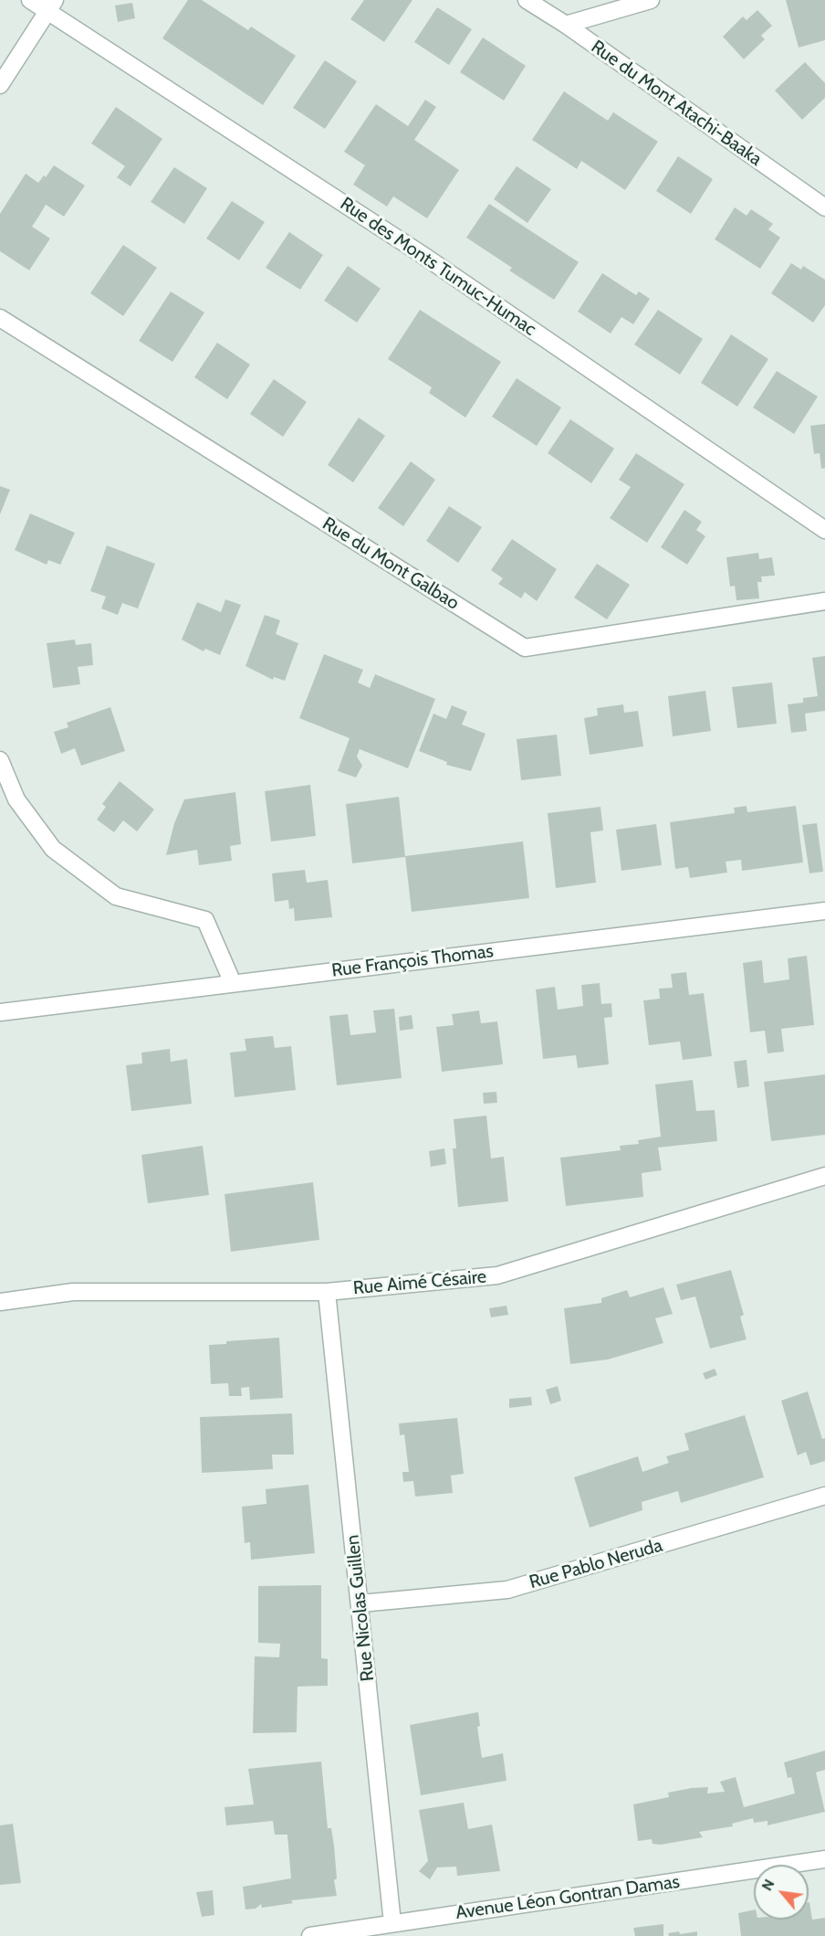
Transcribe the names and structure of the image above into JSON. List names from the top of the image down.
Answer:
{
  "streets": {
    "street": [
      "Rue du Mont Atachi-Baaka",
      "Rue des Monts Tumuc-Humac",
      "Rue du Mont Galbao",
      "Rue François Thomas",
      "Rue Aimé Césaire",
      "Rue Pablo Neruda",
      "Rue Nicolas Guillen",
      "Avenue Léon Gontran Damas"
    ]
  },
  "crossings": [
    ["Rue Aimé Césaire", "Rue Nicolas Guillen"],
    ["Rue Pablo Neruda", "Rue Nicolas Guillen"],
    ["Rue Nicolas Guillen", "Avenue Léon Gontran Damas"]
  ],
  "north": "top left"
}
